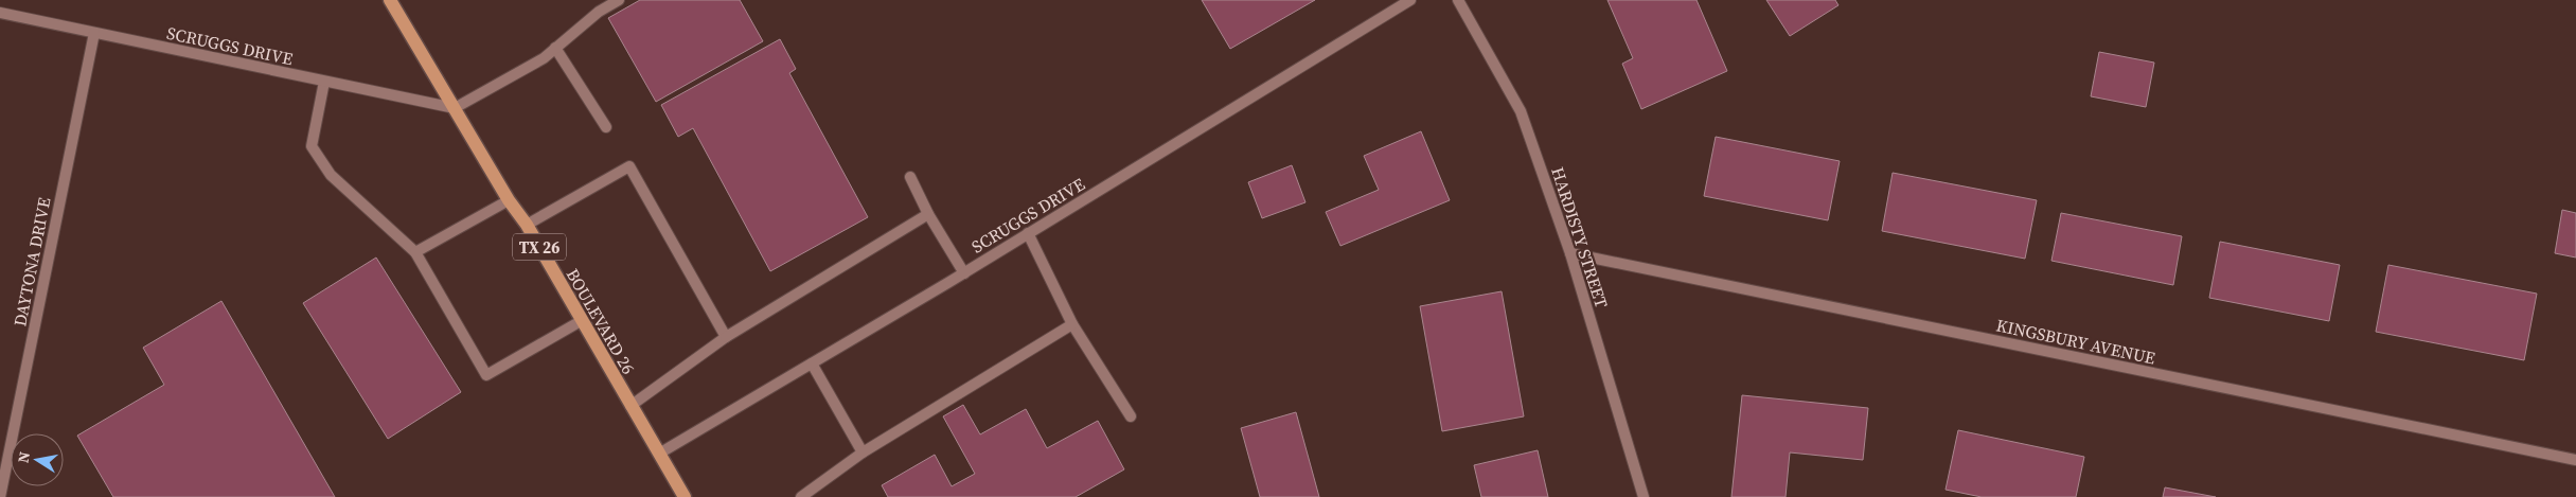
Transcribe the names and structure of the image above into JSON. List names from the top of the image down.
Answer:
{
  "streets": {
    "main road": ["TX 26", "BOULEVARD 26"],
    "street": [
      "SCRUGGS DRIVE",
      "HARDISTY STREET",
      "DAYTONA DRIVE",
      "KINGSBURY AVENUE"
    ]
  },
  "crossings": [
    ["SCRUGGS DRIVE", "DAYTONA DRIVE"],
    ["SCRUGGS DRIVE", "BOULEVARD 26"],
    ["HARDISTY STREET", "KINGSBURY AVENUE"]
  ],
  "north": "left"
}
